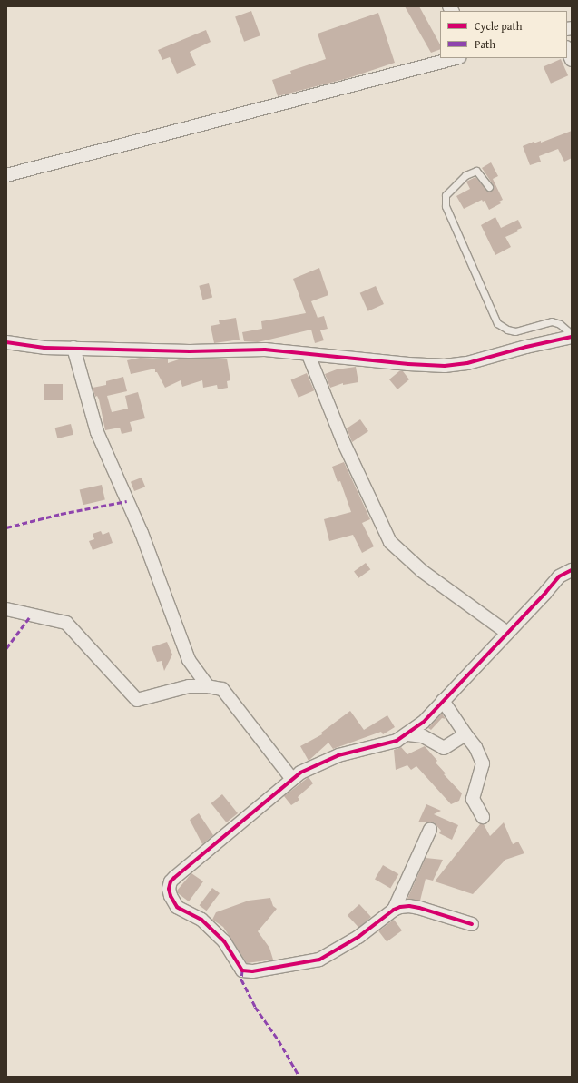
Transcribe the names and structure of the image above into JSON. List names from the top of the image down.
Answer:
{
  "legend": ["Cycle path", "Path"]
}
